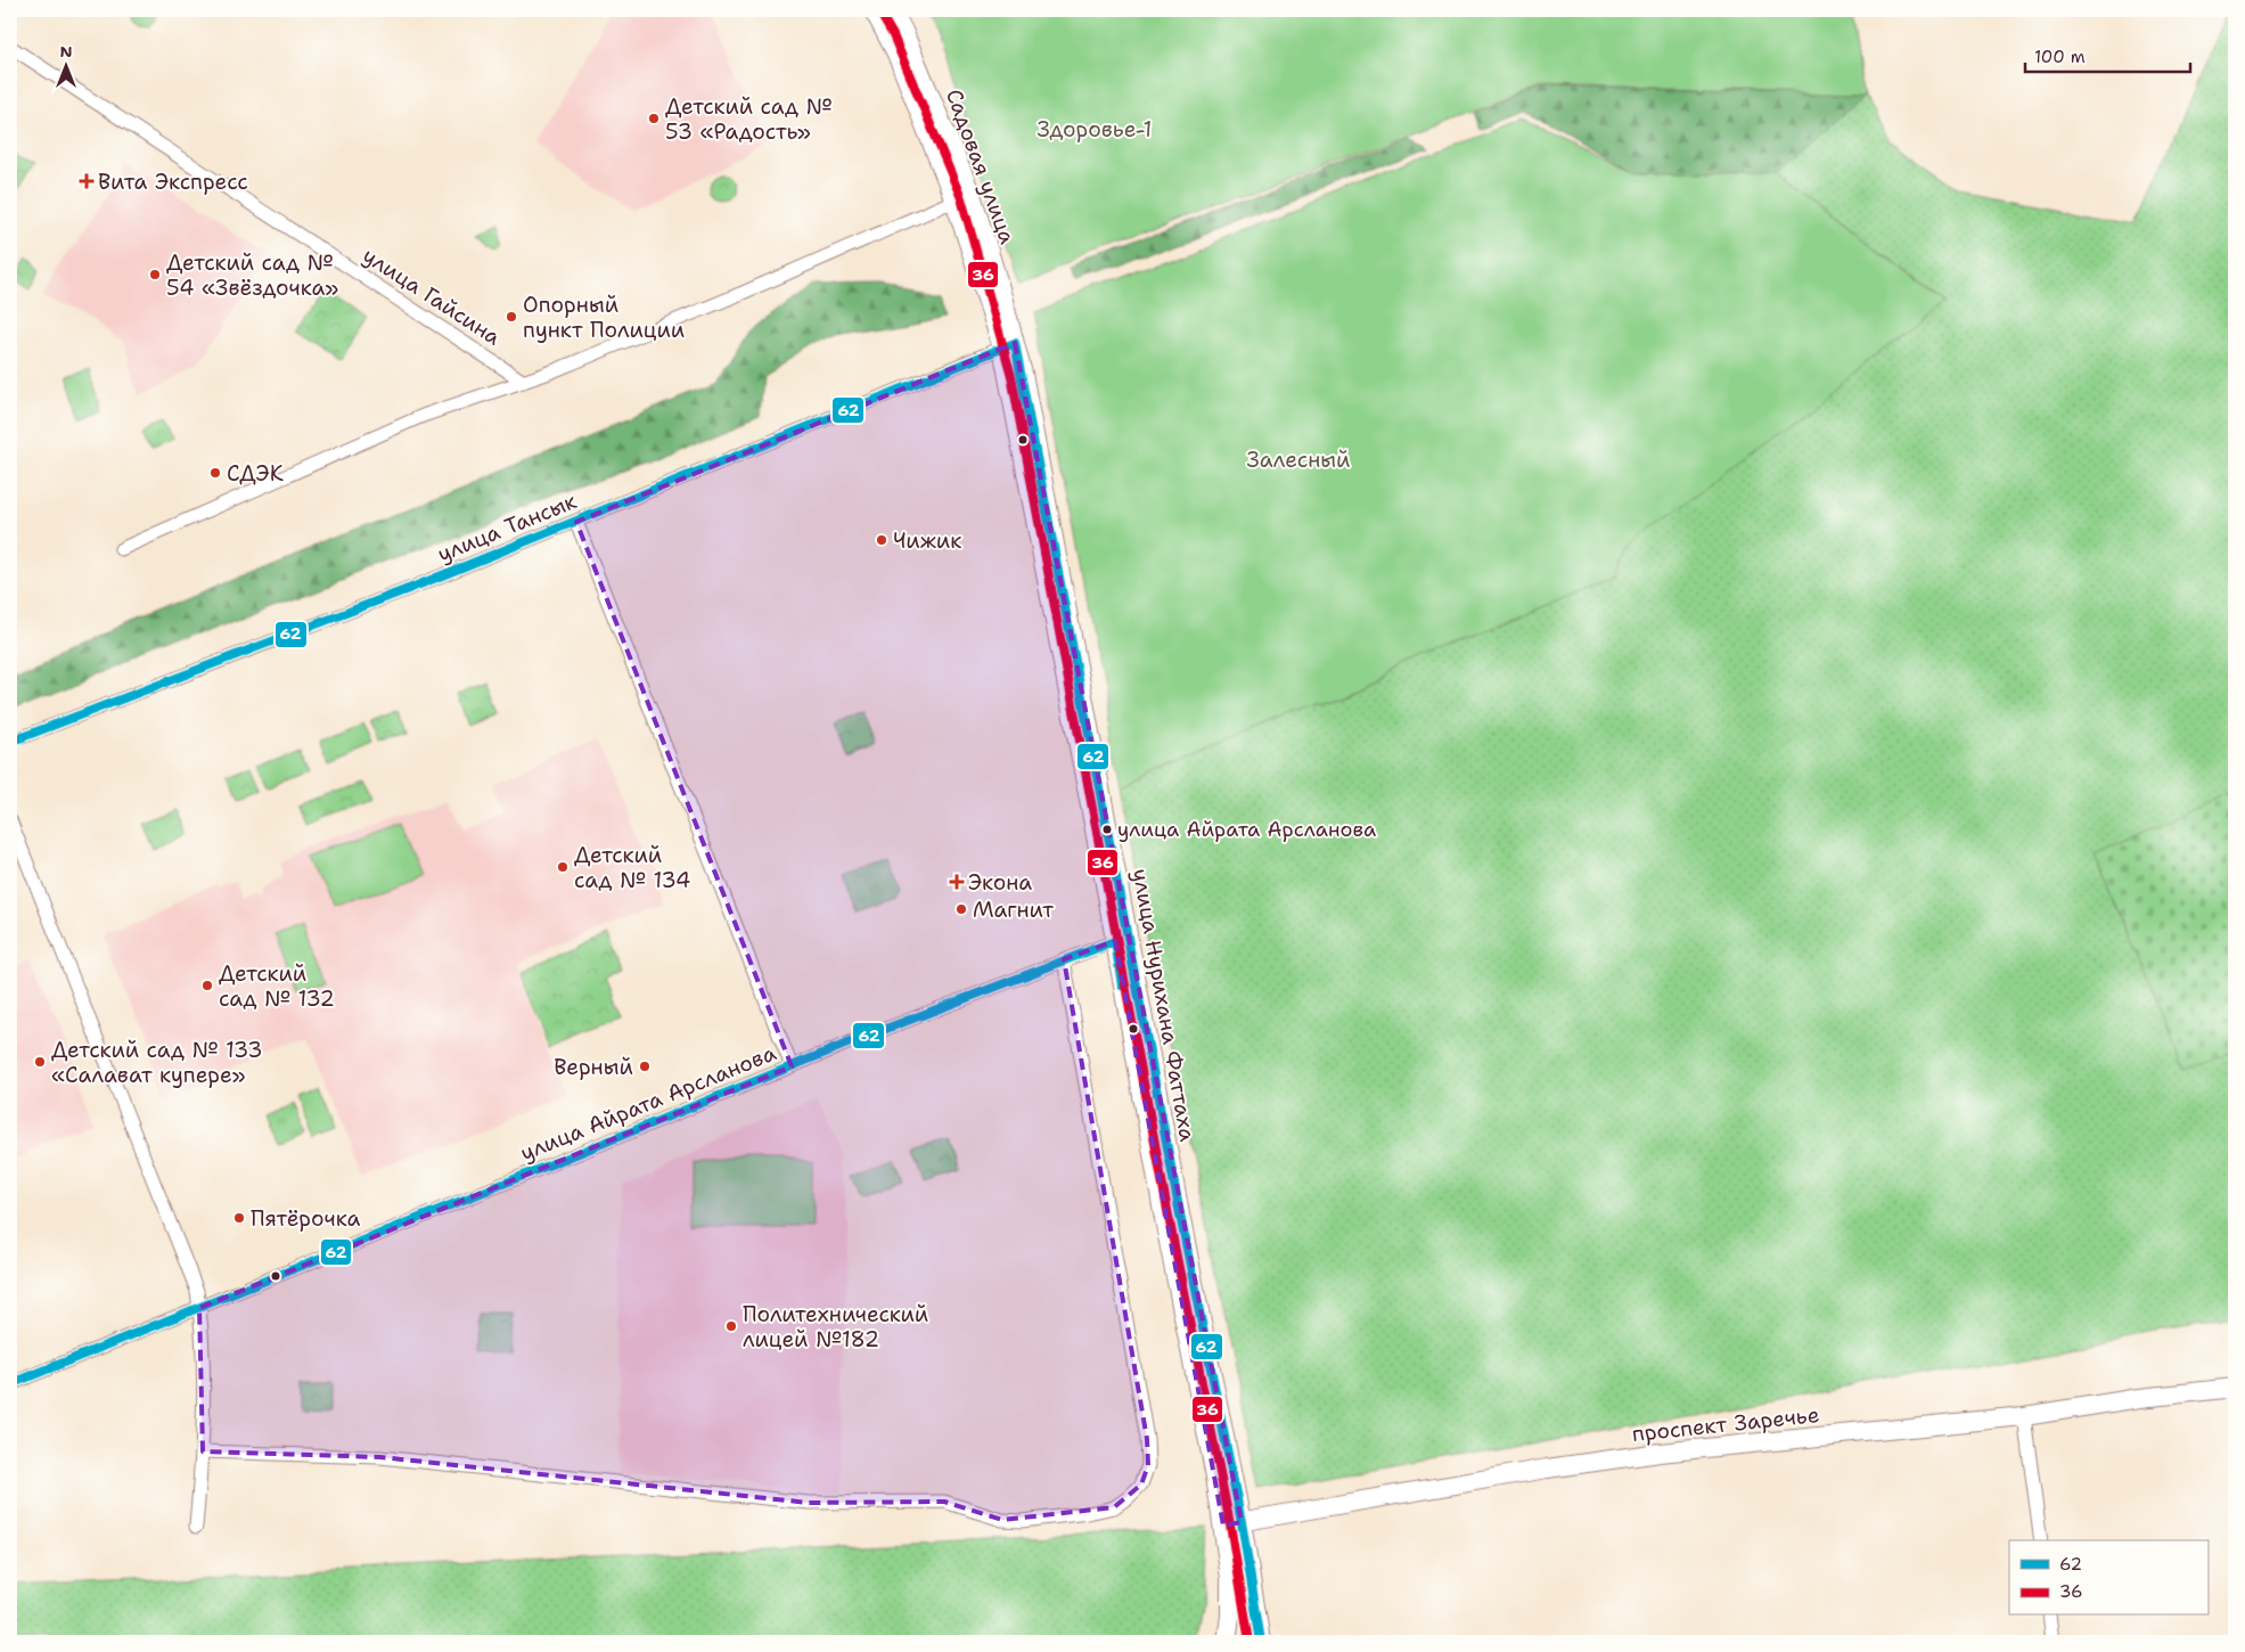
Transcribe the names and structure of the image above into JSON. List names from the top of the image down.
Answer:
{
  "streets": {
    "street": [
      "Садовая улица",
      "улица Гайсина",
      "улица Тансык",
      "улица Нурихана Фаттаха",
      "улица Айрата Арсланова",
      "проспект Заречье"
    ]
  },
  "crossings": [
    ["Садовая улица", "улица Тансык"],
    ["Садовая улица", "улица Нурихана Фаттаха"],
    ["улица Тансык", "улица Нурихана Фаттаха"],
    ["улица Нурихана Фаттаха", "улица Айрата Арсланова"],
    ["улица Нурихана Фаттаха", "проспект Заречье"]
  ],
  "parks": ["Здоровье-1", "Залесный"],
  "places": {
    "other": [
      "Детский сад № 53 «Радость»",
      "Детский сад № 54 «Звёздочка»",
      "Опорный пункт Полиции",
      "СДЭК",
      "Чижик",
      "улица Айрата Арсланова",
      "Детский сад № 134",
      "Магнит",
      "Детский сад № 132",
      "Детский сад № 133 «Салават купере»",
      "Верный",
      "Пятёрочка",
      "Политехнический лицей №182"
    ],
    "health": ["Вита Экспресс", "Экона"]
  },
  "lines": ["transit line 36", "transit line 62"],
  "legend": ["62", "36"],
  "scale_bar": "100 m",
  "north": "top"
}
